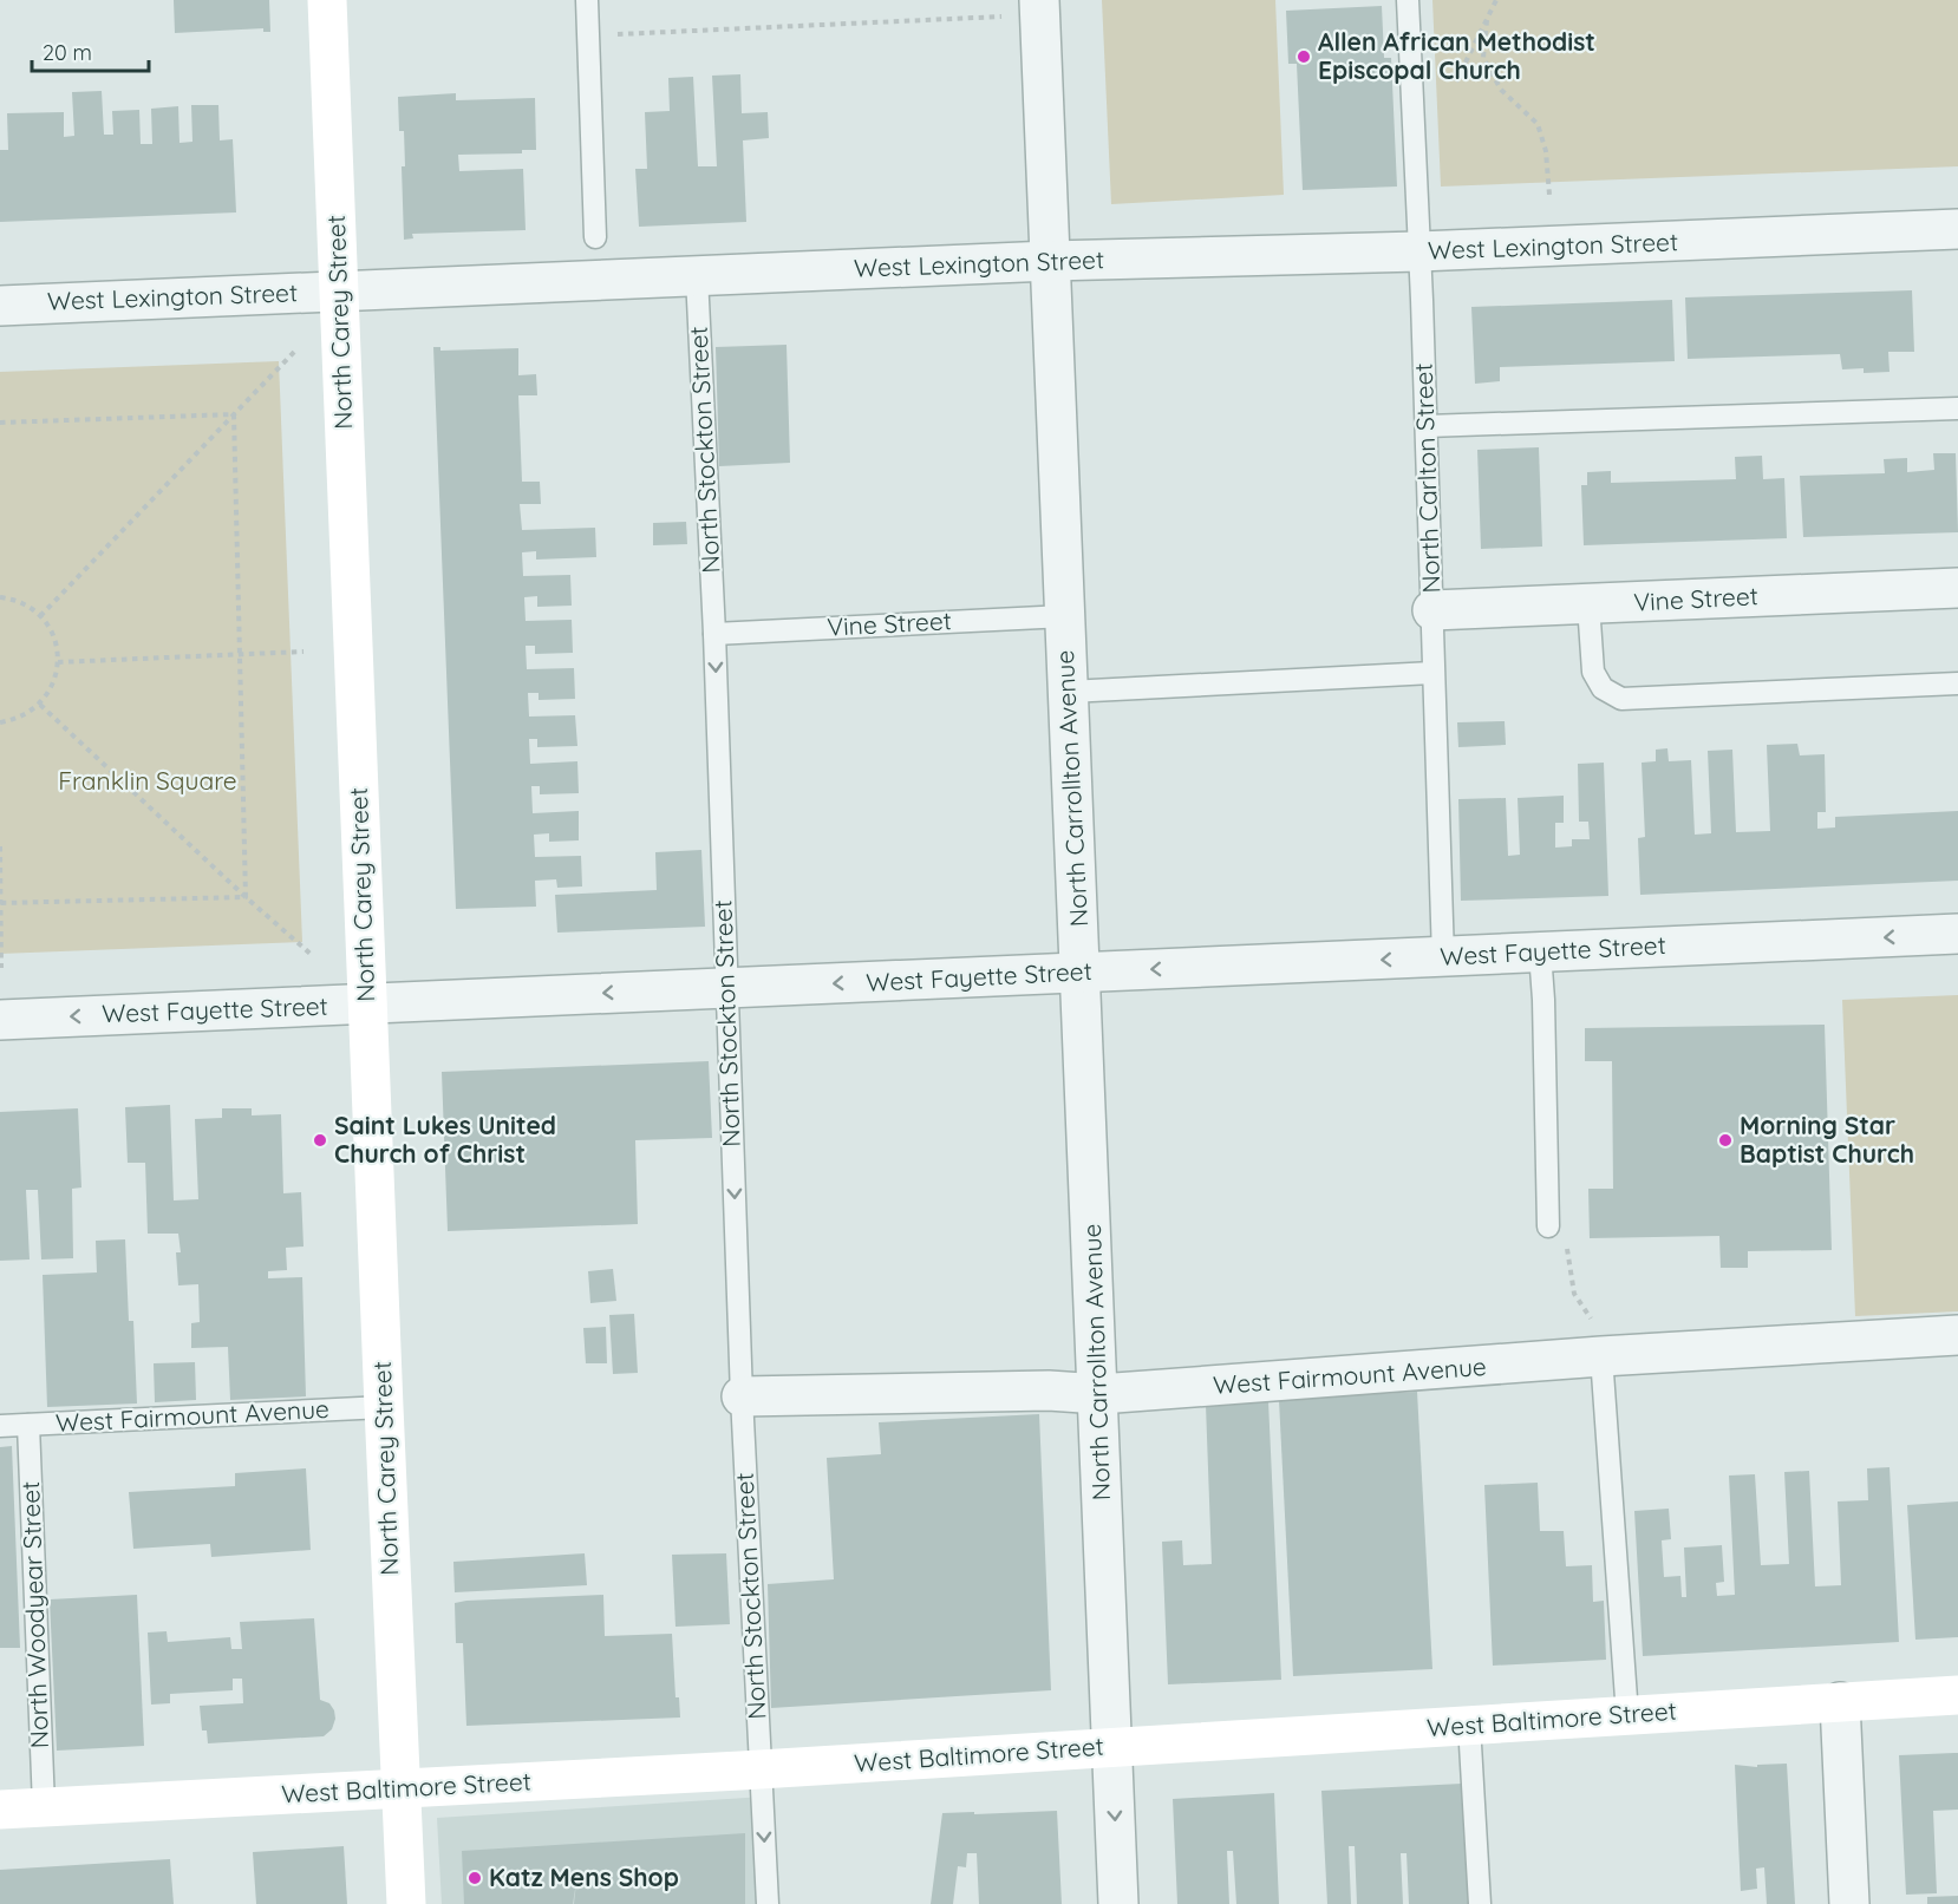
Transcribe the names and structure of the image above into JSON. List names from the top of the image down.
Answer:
{
  "streets": {
    "main road": ["North Carey Street", "West Baltimore Street"],
    "street": [
      "West Lexington Street",
      "Vine Street",
      "North Carrollton Avenue",
      "West Fayette Street",
      "West Fairmount Avenue"
    ],
    "lane": ["North Stockton Street", "North Carlton Street", "North Woodyear Street"]
  },
  "crossings": [
    ["West Lexington Street", "North Carey Street"],
    ["West Lexington Street", "North Stockton Street"],
    ["West Lexington Street", "North Carlton Street"],
    ["West Lexington Street", "North Carrollton Avenue"],
    ["North Carey Street", "West Fayette Street"],
    ["North Carey Street", "West Fairmount Avenue"],
    ["North Carey Street", "West Baltimore Street"],
    ["North Stockton Street", "Vine Street"],
    ["North Stockton Street", "West Fayette Street"],
    ["North Stockton Street", "West Fairmount Avenue"],
    ["North Stockton Street", "West Baltimore Street"],
    ["North Carlton Street", "Vine Street"],
    ["North Carlton Street", "West Fayette Street"],
    ["Vine Street", "North Carrollton Avenue"],
    ["North Carrollton Avenue", "West Fayette Street"],
    ["North Carrollton Avenue", "West Fairmount Avenue"],
    ["North Carrollton Avenue", "West Baltimore Street"],
    ["West Fairmount Avenue", "North Woodyear Street"],
    ["North Woodyear Street", "West Baltimore Street"]
  ],
  "one_way": ["North Stockton Street", "West Fayette Street"],
  "parks": ["Franklin Square"],
  "places": [
    "Allen African Methodist Episcopal Church",
    "Saint Lukes United Church of Christ",
    "Morning Star Baptist Church",
    "Katz Mens Shop"
  ],
  "scale_bar": "20 m"
}
